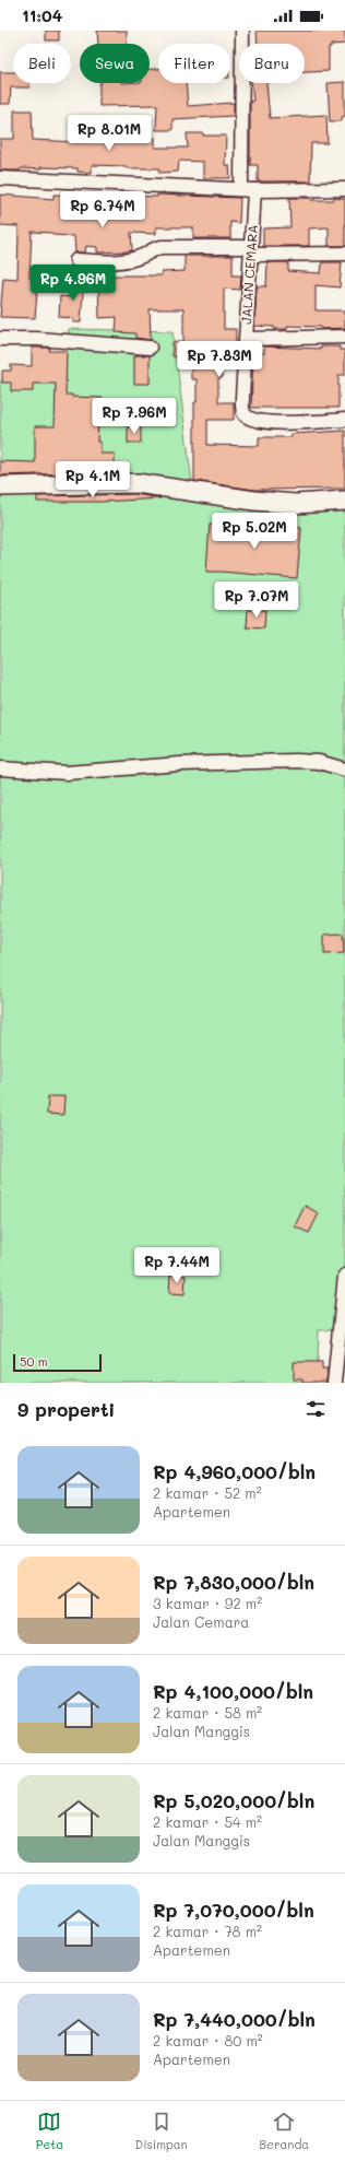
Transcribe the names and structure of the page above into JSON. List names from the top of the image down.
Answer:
{
  "streets": {
    "street": ["JALAN CEMARA"]
  },
  "scale_bar": "50 m",
  "page": {
    "status": "11:04",
    "chip": [
      "Beli",
      "Sewa",
      "Filter",
      "Baru"
    ],
    "price": [
      "Rp 8.01M",
      "Rp 6.74M",
      "Rp 4.96M",
      "Rp 7.83M",
      "Rp 7.96M",
      "Rp 4.1M",
      "Rp 5.02M",
      "Rp 7.07M",
      "Rp 7.44M"
    ],
    "scale": "50 m",
    "heading": "9 properti",
    "list": [
      {
        "name": "Rp 4,960,000/bln",
        "note": "2 kamar · 52 m² · Apartemen"
      },
      {
        "name": "Rp 7,830,000/bln",
        "note": "3 kamar · 92 m² · Jalan Cemara"
      },
      {
        "name": "Rp 4,100,000/bln",
        "note": "2 kamar · 58 m² · Jalan Manggis"
      },
      {
        "name": "Rp 5,020,000/bln",
        "note": "2 kamar · 54 m² · Jalan Manggis"
      },
      {
        "name": "Rp 7,070,000/bln",
        "note": "2 kamar · 78 m² · Apartemen"
      },
      {
        "name": "Rp 7,440,000/bln",
        "note": "2 kamar · 80 m² · Apartemen"
      }
    ],
    "tabs": ["Peta", "Disimpan", "Beranda"]
  }
}
